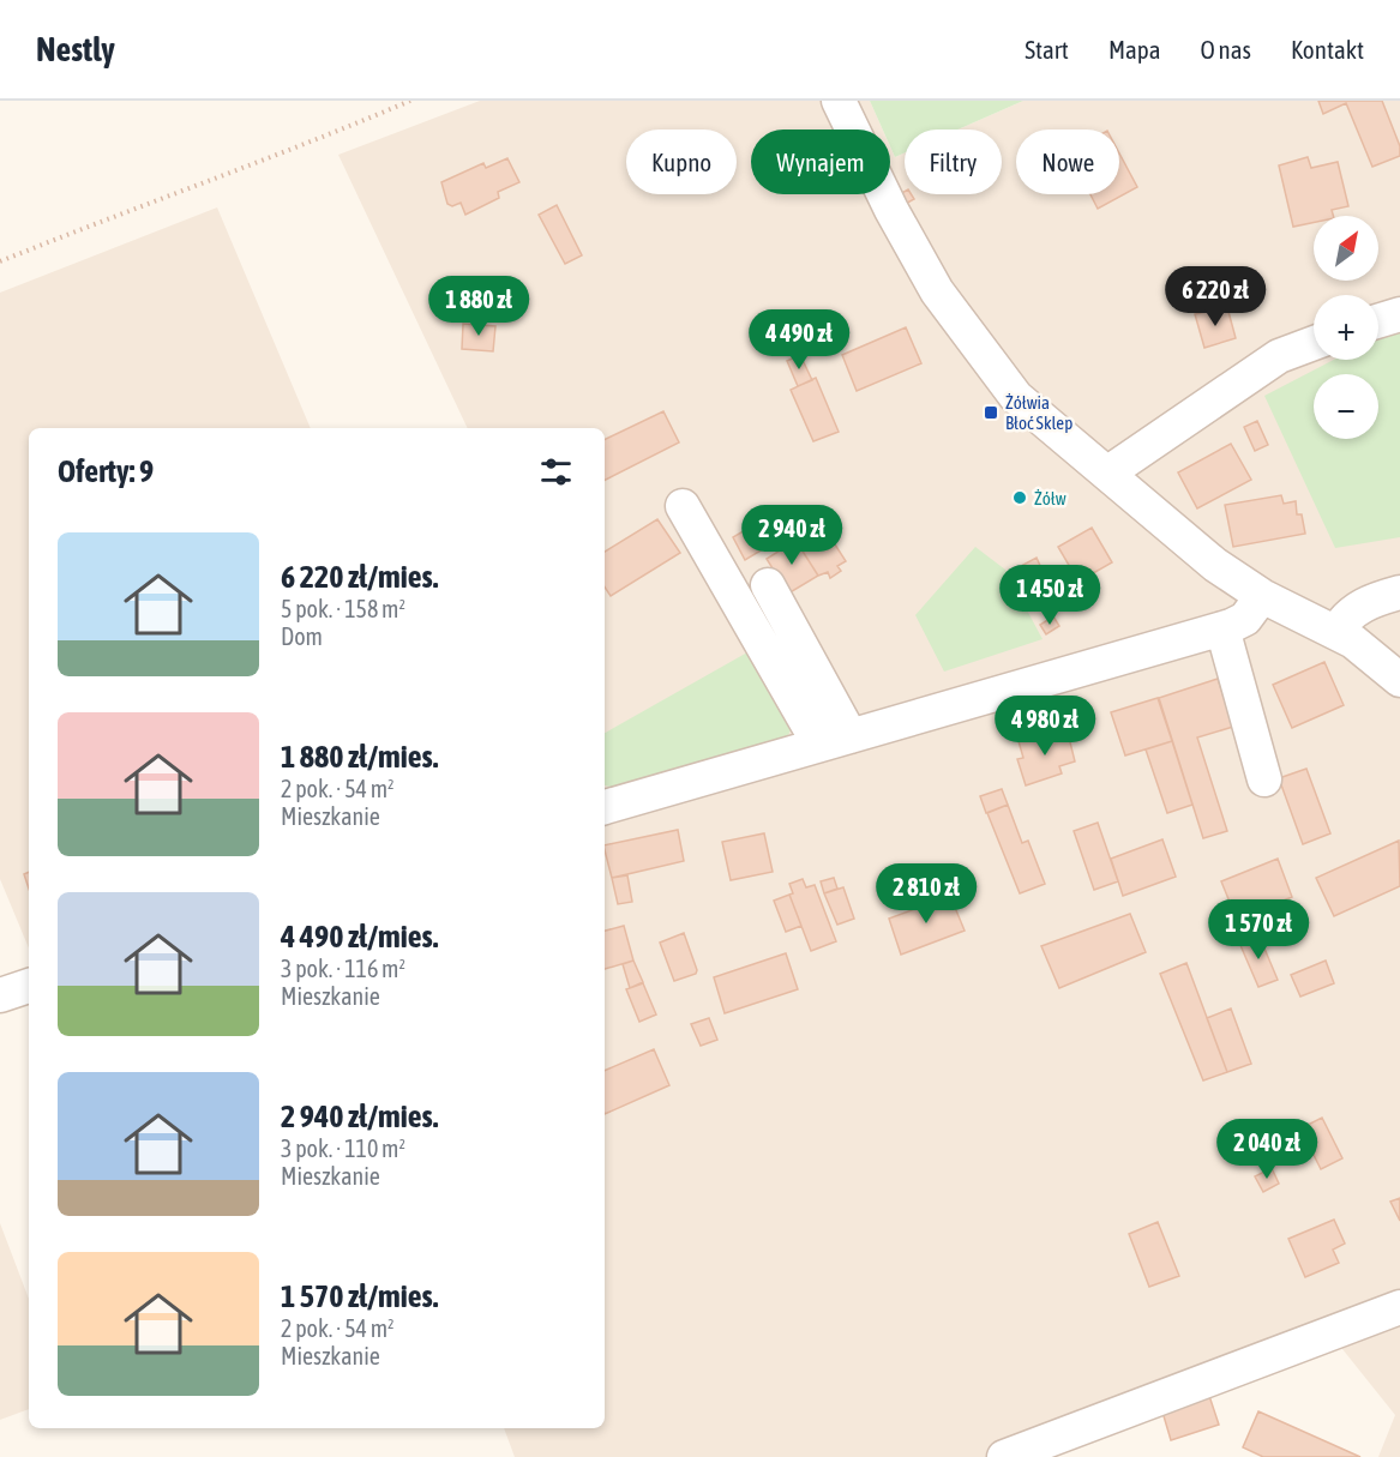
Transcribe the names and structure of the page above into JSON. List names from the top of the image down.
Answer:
{
  "places": {
    "transit": ["Żółwia Błoć Sklep"],
    "other": ["Żółw"]
  },
  "north": "top right",
  "page": {
    "header": "Nestly",
    "nav": [
      "Start",
      "Mapa",
      "O nas",
      "Kontakt"
    ],
    "chip": [
      "Kupno",
      "Wynajem",
      "Filtry",
      "Nowe"
    ],
    "map_buttons": ["+", "−"],
    "price": [
      "6 220 zł",
      "1 880 zł",
      "4 490 zł",
      "2 940 zł",
      "1 450 zł",
      "4 980 zł",
      "2 810 zł",
      "1 570 zł",
      "2 040 zł"
    ],
    "heading": "Oferty: 9",
    "list": [
      {
        "name": "6 220 zł/mies.",
        "note": "5 pok. · 158 m² · Dom"
      },
      {
        "name": "1 880 zł/mies.",
        "note": "2 pok. · 54 m² · Mieszkanie"
      },
      {
        "name": "4 490 zł/mies.",
        "note": "3 pok. · 116 m² · Mieszkanie"
      },
      {
        "name": "2 940 zł/mies.",
        "note": "3 pok. · 110 m² · Mieszkanie"
      },
      {
        "name": "1 570 zł/mies.",
        "note": "2 pok. · 54 m² · Mieszkanie"
      }
    ]
  }
}
